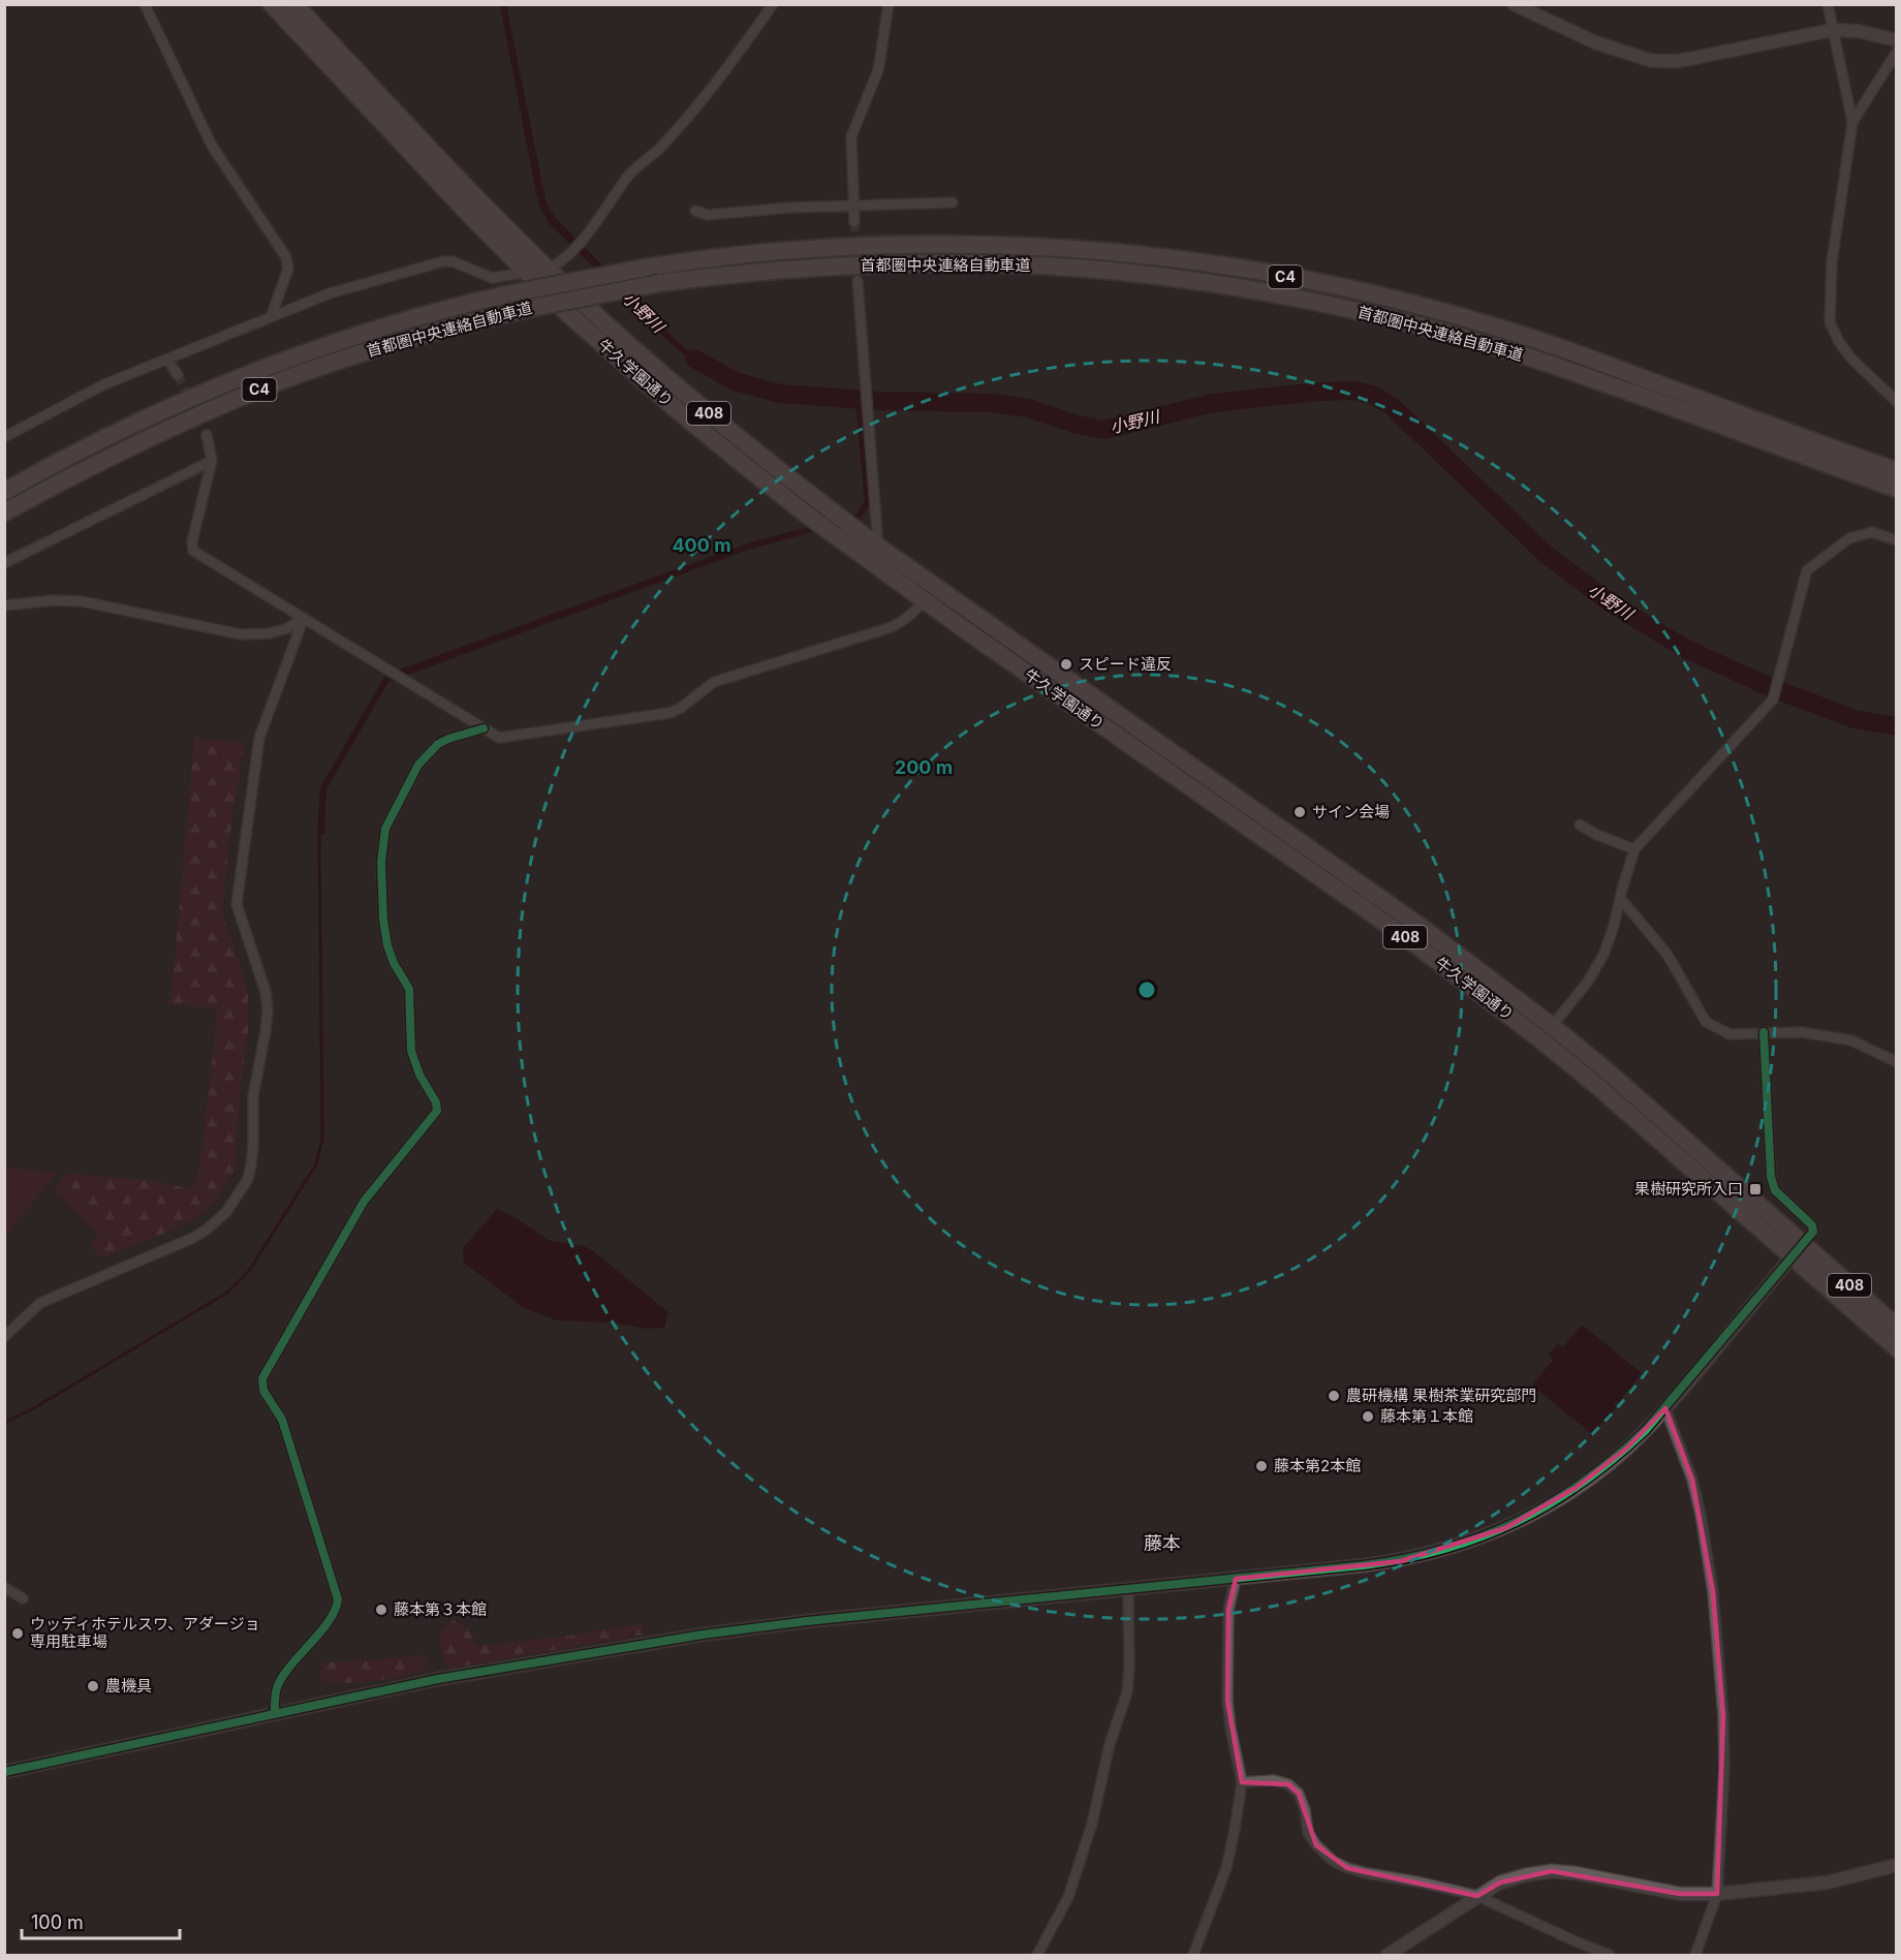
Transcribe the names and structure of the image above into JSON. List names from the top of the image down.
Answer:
{
  "streets": {
    "highway": [
      "首都圏中央連絡自動車道",
      "C4",
      "牛久学園通り",
      "408"
    ]
  },
  "districts": ["藤本"],
  "water": ["小野川"],
  "places": {
    "other": [
      "スピード違反",
      "サイン会場",
      "農研機構 果樹茶業研究部門",
      "藤本第１本館",
      "藤本第2本館",
      "藤本第３本館",
      "ウッディホテルスワ、アダージョ 専用駐車場",
      "農機具"
    ],
    "transit": ["果樹研究所入口"]
  },
  "scale_bar": "100 m",
  "rings": ["400 m", "200 m"]
}
